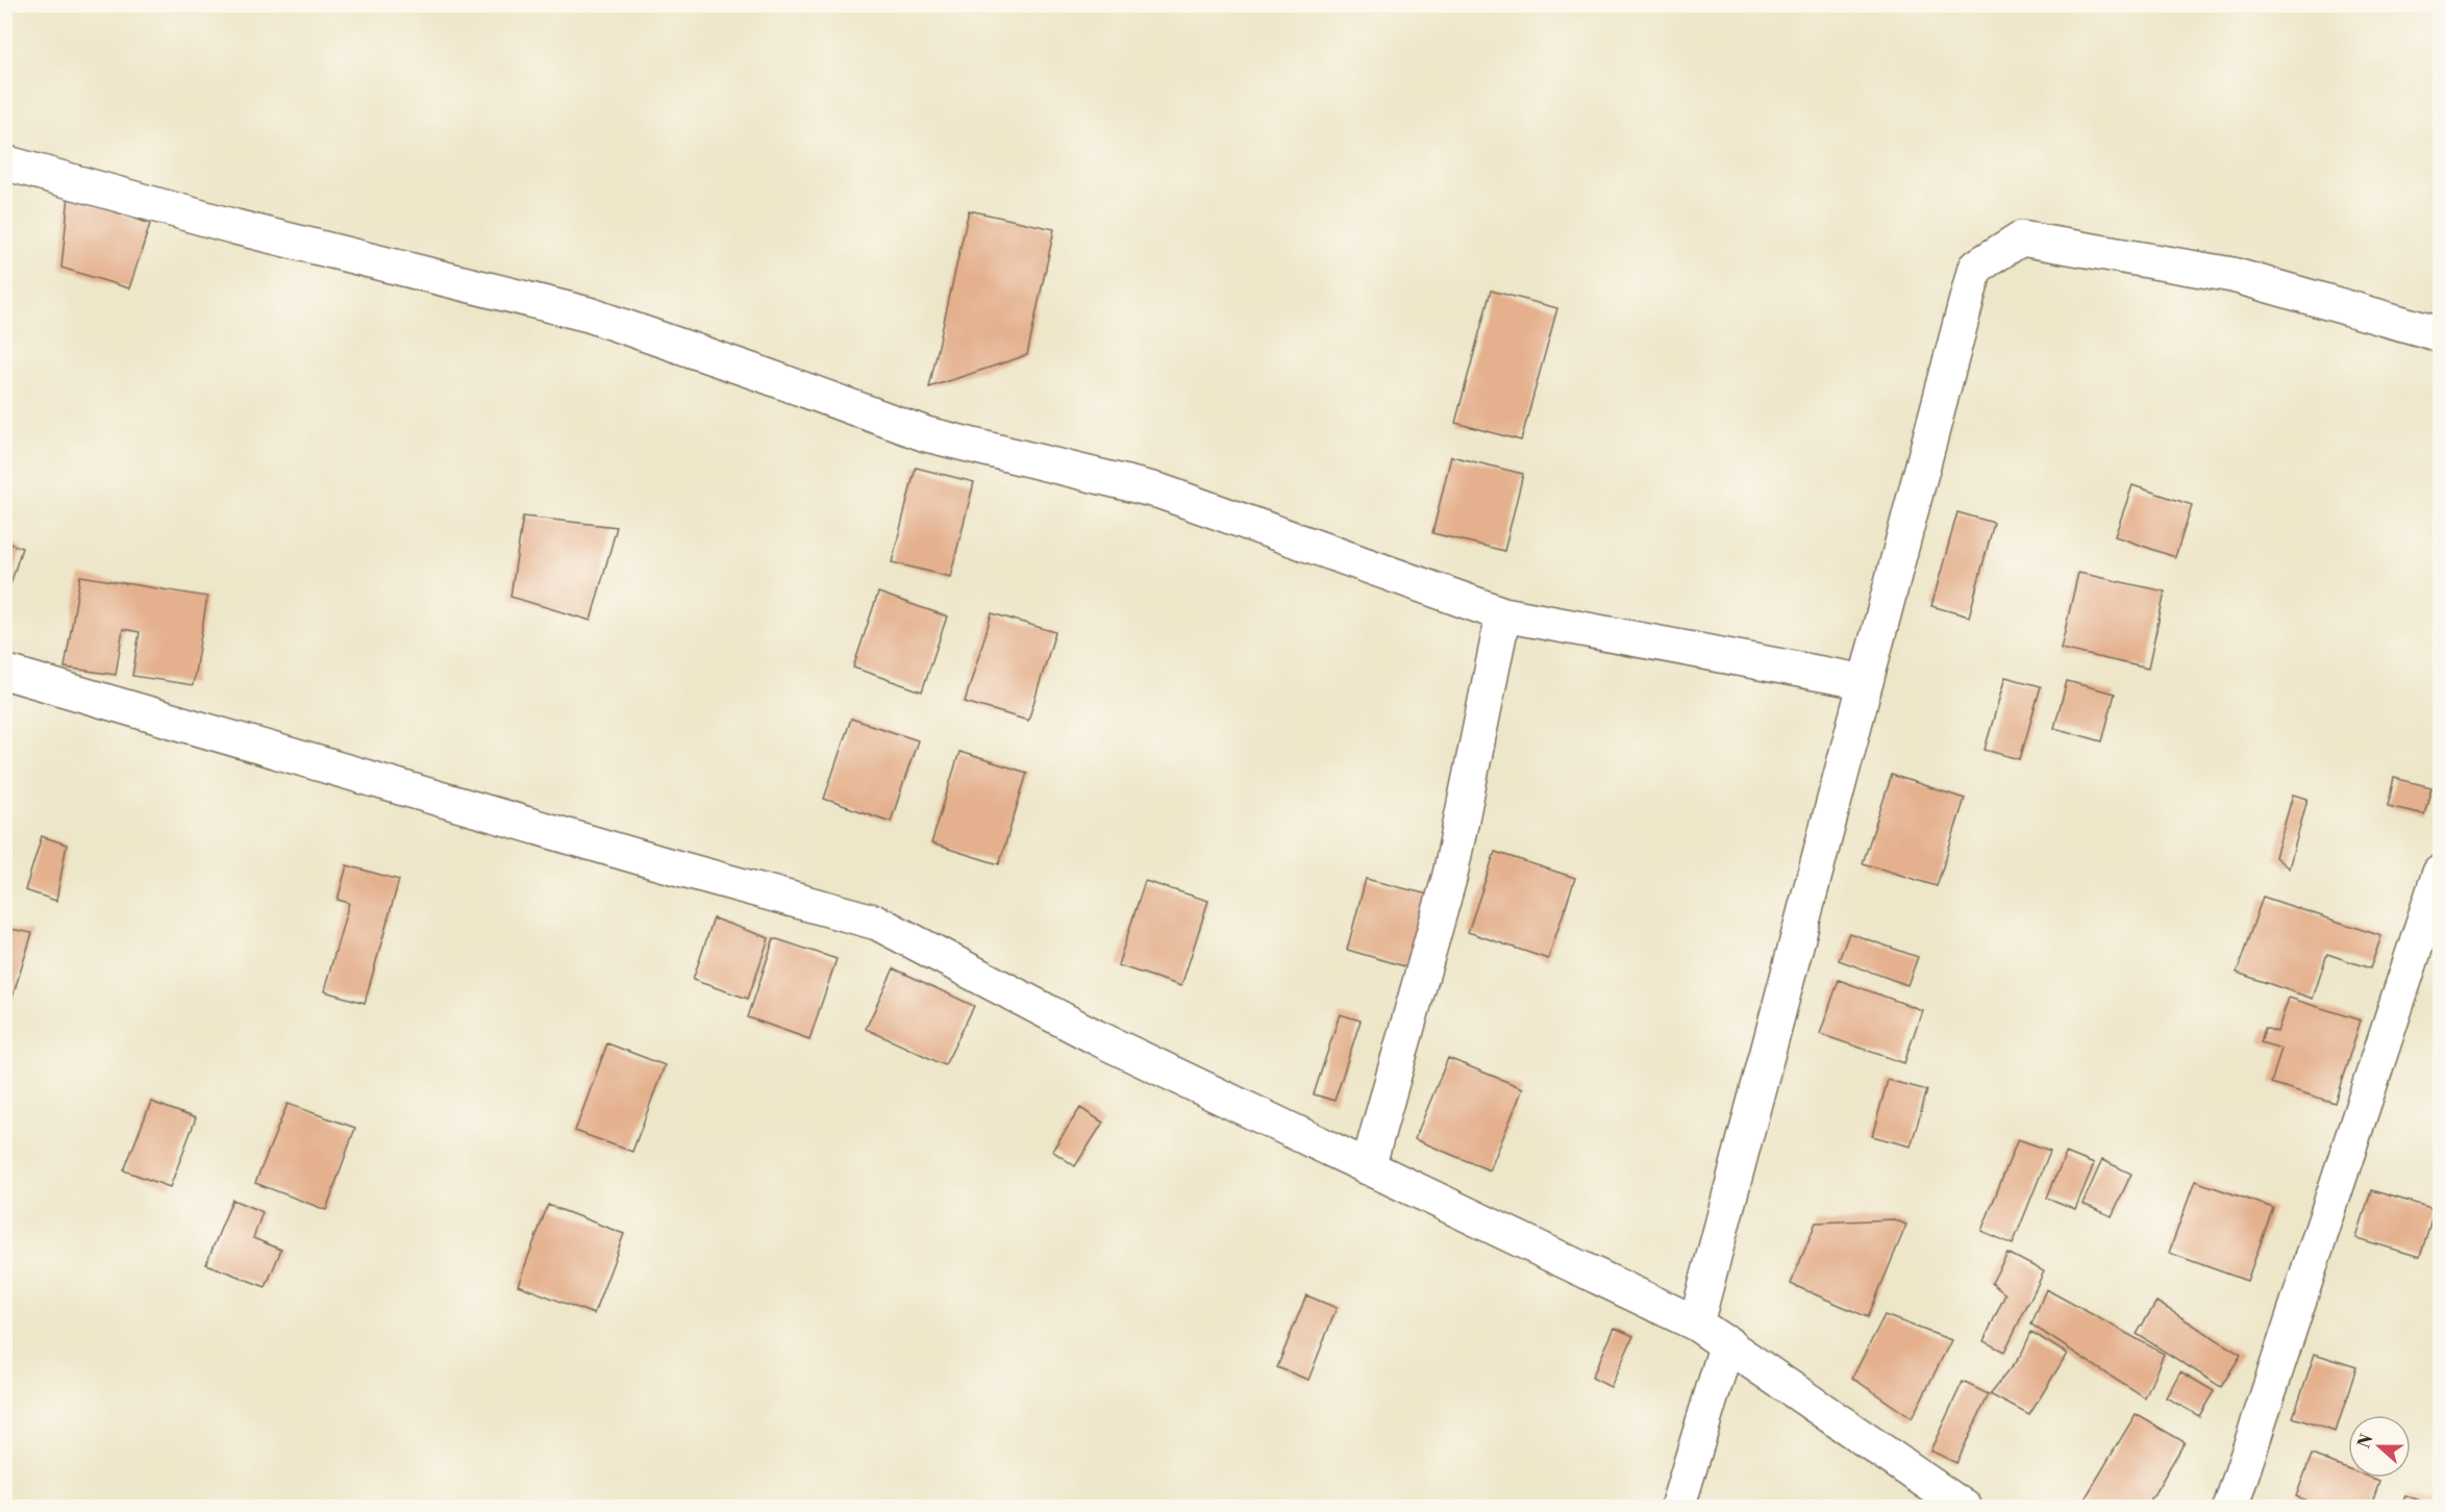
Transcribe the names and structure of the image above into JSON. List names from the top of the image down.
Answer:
{
  "north": "left"
}
